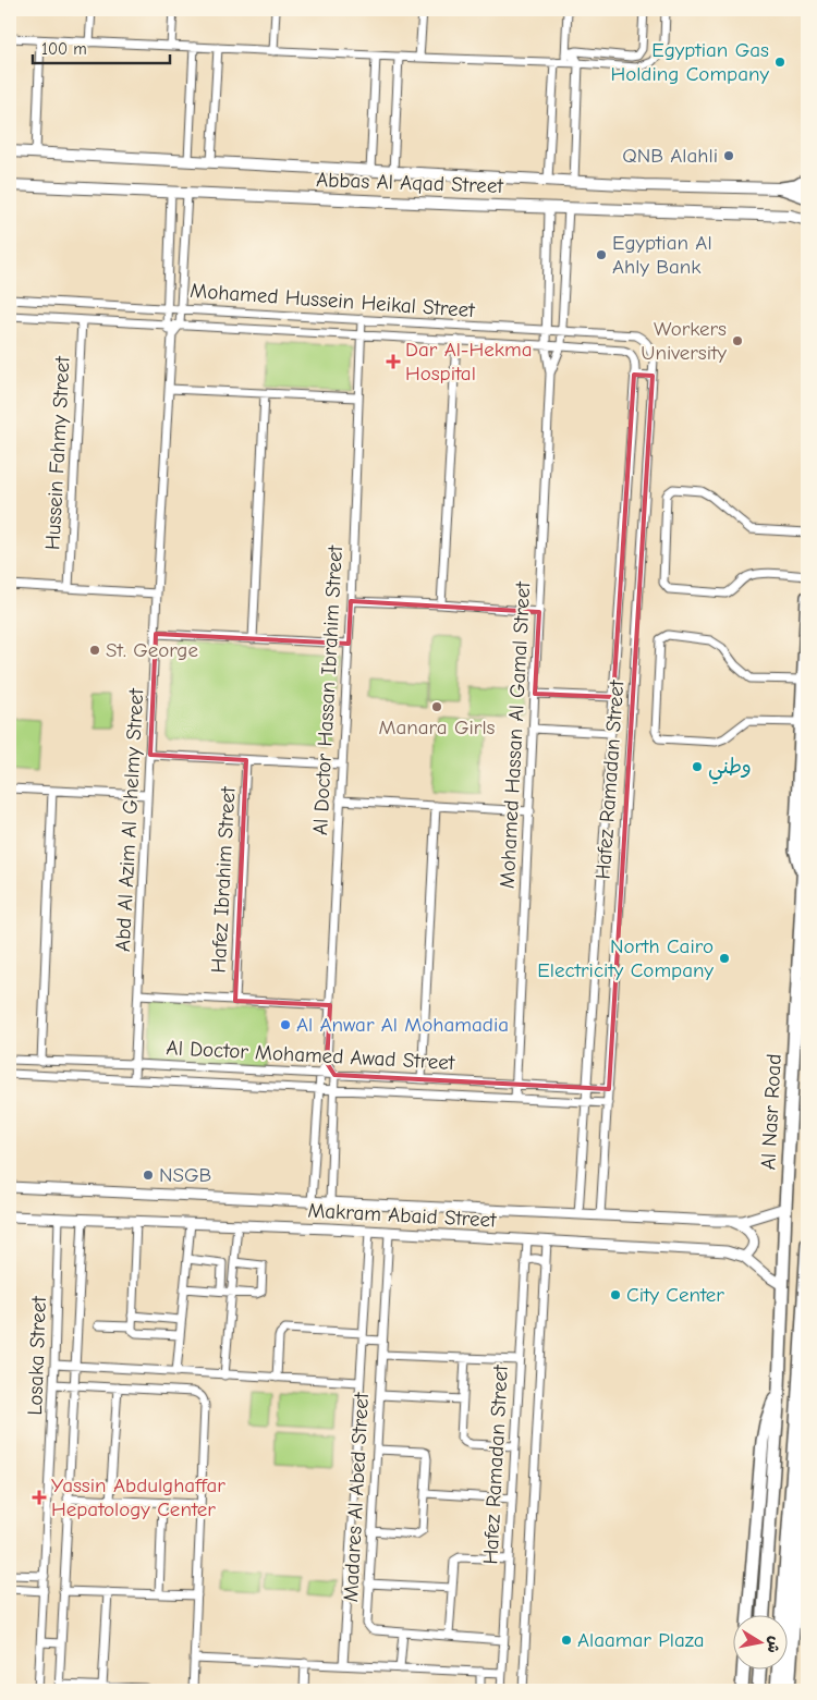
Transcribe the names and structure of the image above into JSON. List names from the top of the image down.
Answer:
{
  "streets": {
    "highway": ["Al Nasr Road"],
    "main road": ["Abbas Al Aqad Street"],
    "street": [
      "Mohamed Hussein Heikal Street",
      "Hussein Fahmy Street",
      "Al Doctor Hassan Ibrahim Street",
      "Mohamed Hassan Al Gamal Street",
      "Hafez Ramadan Street",
      "Abd Al Azim Al Ghelmy Street",
      "Hafez Ibrahim Street",
      "Al Doctor Mohamed Awad Street",
      "Makram Abaid Street",
      "Losaka Street",
      "Madares Al Abed Street"
    ]
  },
  "crossings": [
    ["Abbas Al Aqad Street", "Mohamed Hassan Al Gamal Street"],
    ["Mohamed Hussein Heikal Street", "Hussein Fahmy Street"],
    ["Mohamed Hussein Heikal Street", "Al Doctor Hassan Ibrahim Street"],
    ["Mohamed Hussein Heikal Street", "Mohamed Hassan Al Gamal Street"],
    ["Mohamed Hussein Heikal Street", "Hafez Ramadan Street"],
    ["Al Doctor Hassan Ibrahim Street", "Al Doctor Mohamed Awad Street"],
    ["Al Doctor Hassan Ibrahim Street", "Makram Abaid Street"],
    ["Mohamed Hassan Al Gamal Street", "Al Doctor Mohamed Awad Street"],
    ["Hafez Ramadan Street", "Al Doctor Mohamed Awad Street"],
    ["Hafez Ramadan Street", "Makram Abaid Street"],
    ["Hafez Ramadan Street", "Madares Al Abed Street"],
    ["Abd Al Azim Al Ghelmy Street", "Al Doctor Mohamed Awad Street"],
    ["Al Nasr Road", "Makram Abaid Street"],
    ["Makram Abaid Street", "Losaka Street"],
    ["Makram Abaid Street", "Madares Al Abed Street"]
  ],
  "places": {
    "other": [
      "Egyptian Gas Holding Company",
      "QNB Alahli",
      "Egyptian Al Ahly Bank",
      "Workers University",
      "St. George",
      "Manara Girls",
      "وطني",
      "North Cairo Electricity Company",
      "Al Anwar Al Mohamadia",
      "NSGB",
      "City Center",
      "Alaamar Plaza"
    ],
    "health": ["Dar Al-Hekma Hospital", "Yassin Abdulghaffar Hepatology Center"]
  },
  "scale_bar": "100 m",
  "north": "right"
}
